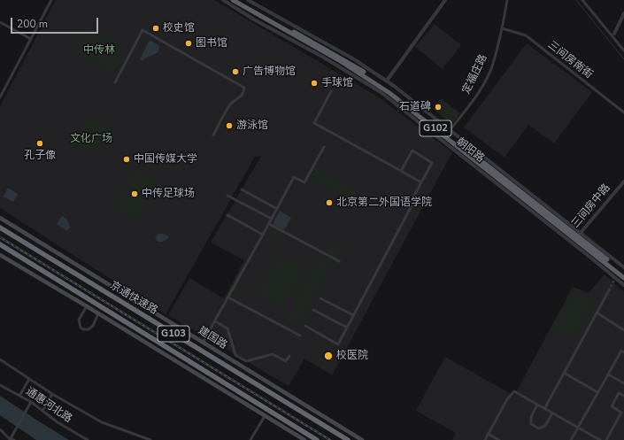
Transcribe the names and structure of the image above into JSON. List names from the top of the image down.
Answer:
{
  "streets": {
    "highway": [
      "G102",
      "朝阳路",
      "京通快速路",
      "G103"
    ],
    "main road": ["建国路"],
    "street": [
      "三间房南街",
      "定福庄路",
      "三间房中路",
      "通惠河北路"
    ]
  },
  "crossings": [
    ["三间房南街", "定福庄路"],
    ["定福庄路", "朝阳路"],
    ["朝阳路", "三间房中路"]
  ],
  "parks": ["中传林", "文化广场"],
  "places": [
    "校史馆",
    "图书馆",
    "广告博物馆",
    "手球馆",
    "石道碑",
    "游泳馆",
    "孔子像",
    "中国传媒大学",
    "中传足球场",
    "北京第二外国语学院",
    "校医院"
  ],
  "scale_bar": "200 m"
}
